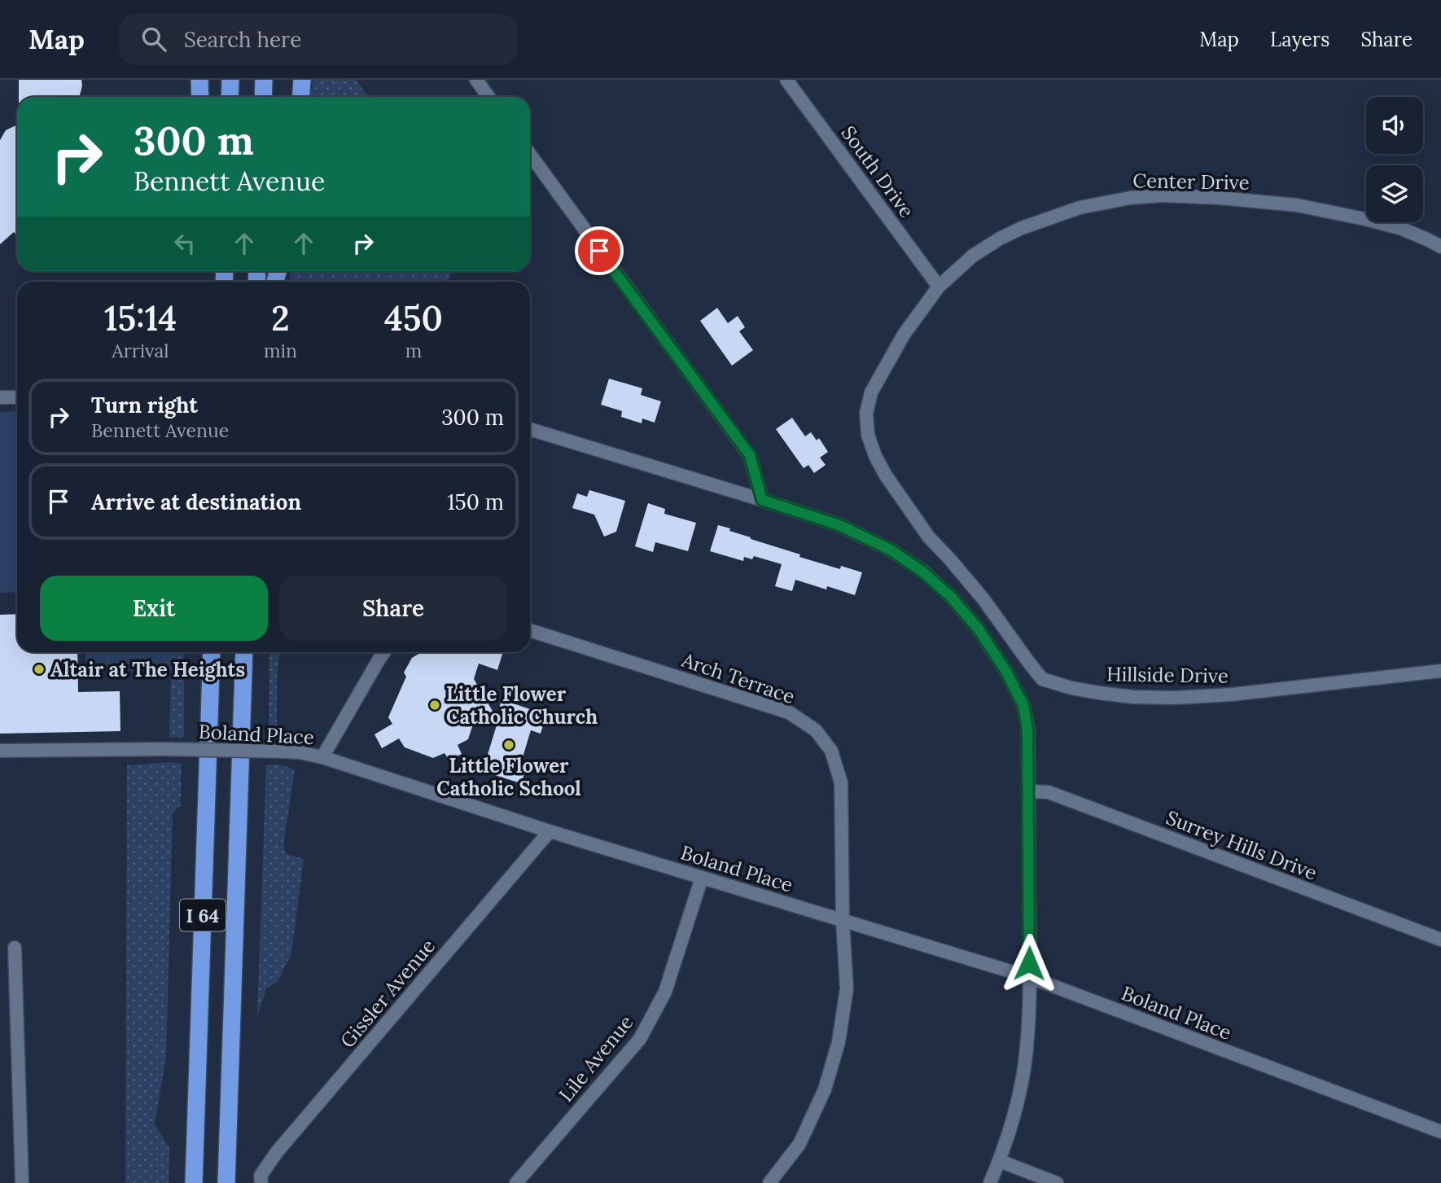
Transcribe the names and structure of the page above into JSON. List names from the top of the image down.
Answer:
{
  "streets": {
    "highway": ["I 64"],
    "street": [
      "South Drive",
      "Center Drive",
      "Hillside Drive",
      "Arch Terrace",
      "Boland Place",
      "Surrey Hills Drive",
      "Gissler Avenue",
      "Lile Avenue"
    ]
  },
  "crossings": [
    ["South Drive", "Center Drive"],
    ["Center Drive", "Hillside Drive"],
    ["Arch Terrace", "Boland Place"],
    ["Boland Place", "Gissler Avenue"],
    ["Boland Place", "Lile Avenue"]
  ],
  "places": ["Altair at The Heights", "Little Flower Catholic Church", "Little Flower Catholic School"],
  "page": {
    "header": "Map",
    "search": "Search here",
    "nav": ["Map", "Layers", "Share"],
    "turn": ["300 m", "Bennett Avenue"],
    "eta": [
      "15:14",
      "Arrival",
      "2",
      "min",
      "450",
      "m"
    ],
    "list": [
      {
        "name": "Turn right",
        "note": "Bennett Avenue",
        "value": "300 m"
      },
      {
        "name": "Arrive at destination",
        "value": "150 m"
      }
    ],
    "buttons": ["Exit", "Share"]
  }
}
